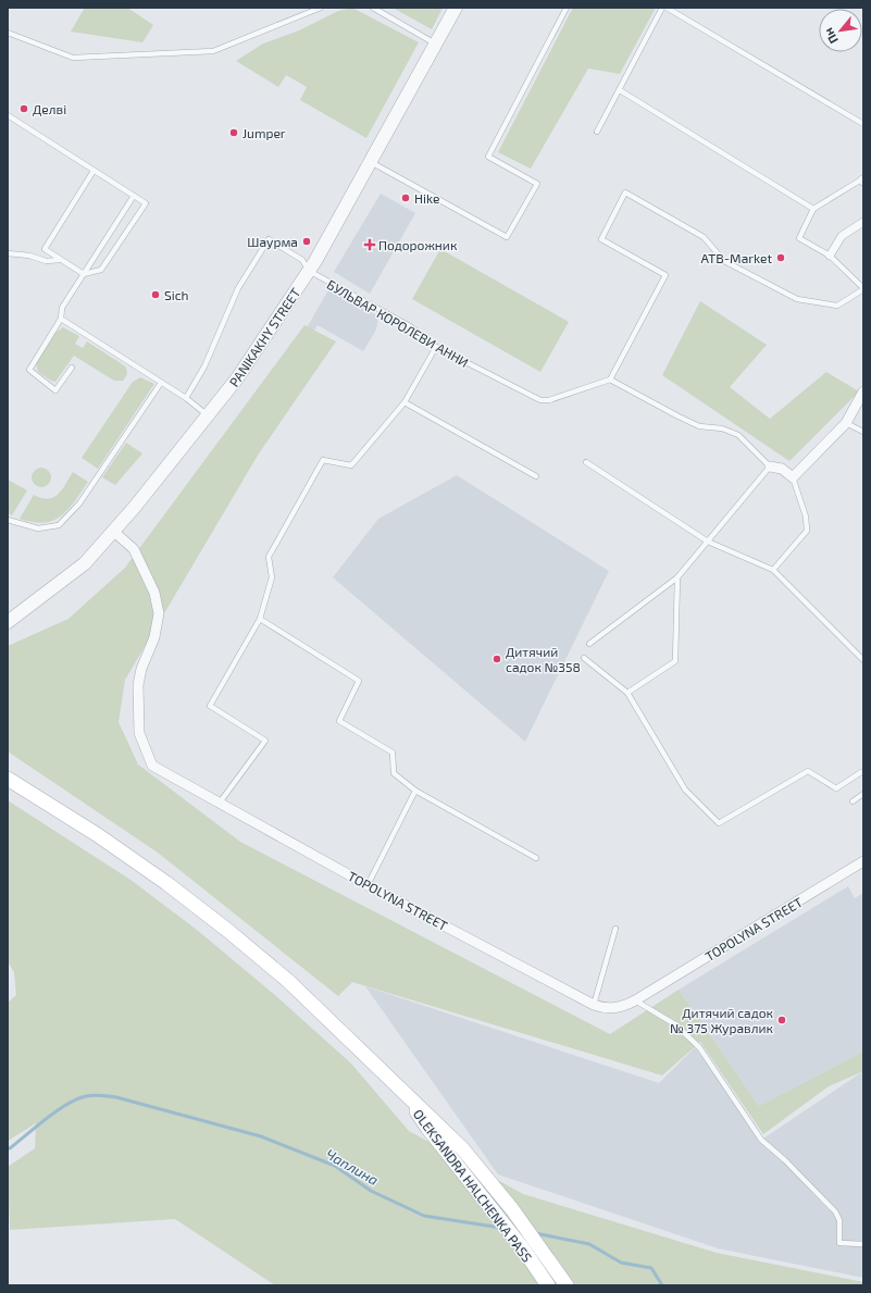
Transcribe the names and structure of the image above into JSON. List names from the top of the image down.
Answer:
{
  "streets": {
    "main road": ["OLEKSANDRA HALCHENKA PASS"],
    "street": ["PANIKAKHY STREET", "TOPOLYNA STREET"],
    "lane": ["БУЛЬВАР КОРОЛЕВИ АННИ"]
  },
  "crossings": [
    ["БУЛЬВАР КОРОЛЕВИ АННИ", "PANIKAKHY STREET"],
    ["PANIKAKHY STREET", "TOPOLYNA STREET"]
  ],
  "water": ["Чаплина"],
  "places": {
    "other": [
      "Делві",
      "Jumper",
      "Hike",
      "Шаурма",
      "ATB-Market",
      "Sich",
      "Дитячий садок №358",
      "Дитячий садок № 375 Журавлик"
    ],
    "health": ["Подорожник"]
  },
  "north": "bottom left"
}
